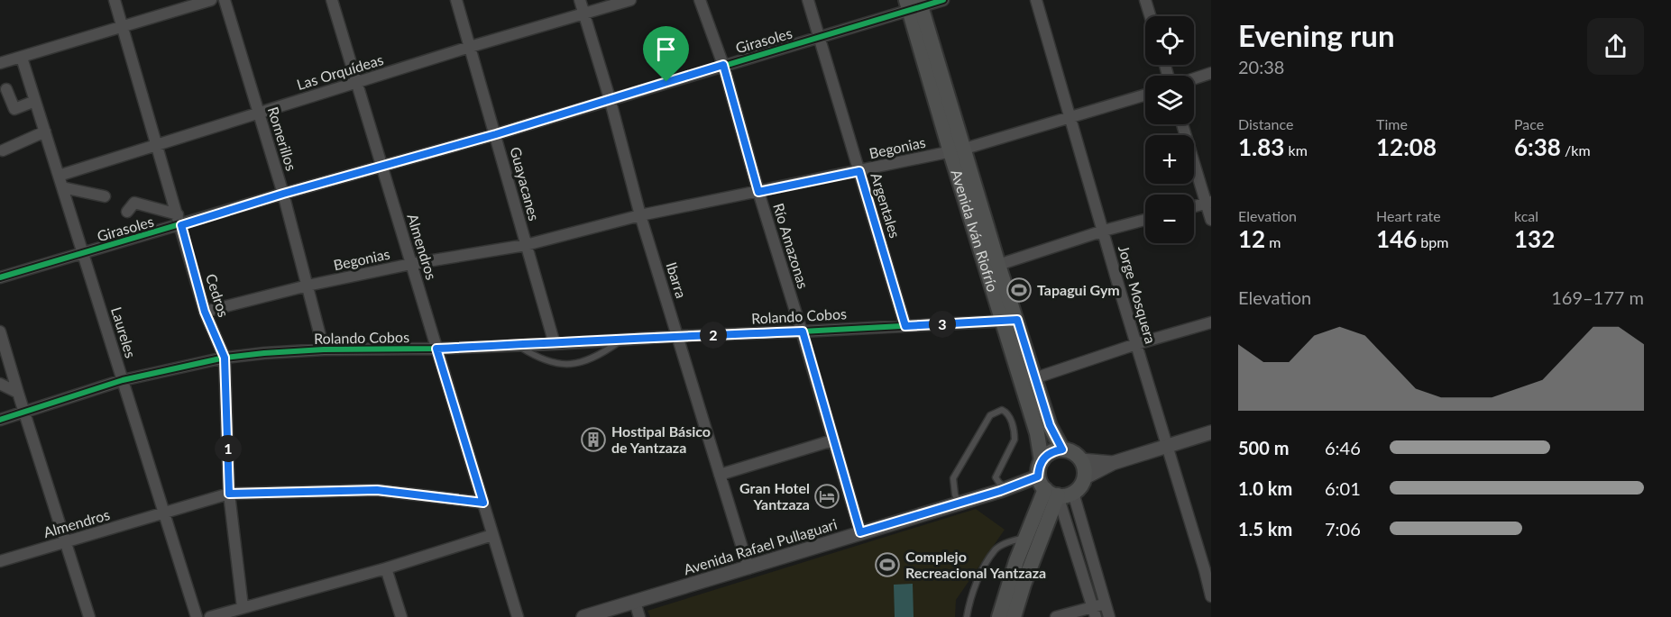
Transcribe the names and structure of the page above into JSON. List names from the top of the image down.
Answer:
{
  "streets": {
    "main road": ["Avenida Iván Riofrío"],
    "street": [
      "Girasoles",
      "Las Orquídeas",
      "Romerillos",
      "Begonias",
      "Guayacanes",
      "Argentales",
      "Río Amazonas",
      "Almendros",
      "Ibarra",
      "Jorge Mosquera",
      "Cedros",
      "Rolando Cobos",
      "Laureles",
      "Avenida Rafael Pullaguari"
    ]
  },
  "crossings": [
    ["Girasoles", "Romerillos"],
    ["Girasoles", "Guayacanes"],
    ["Girasoles", "Argentales"],
    ["Girasoles", "Avenida Iván Riofrío"],
    ["Girasoles", "Río Amazonas"],
    ["Girasoles", "Almendros"],
    ["Girasoles", "Ibarra"],
    ["Girasoles", "Cedros"],
    ["Girasoles", "Laureles"],
    ["Las Orquídeas", "Romerillos"],
    ["Las Orquídeas", "Guayacanes"],
    ["Las Orquídeas", "Almendros"],
    ["Las Orquídeas", "Ibarra"],
    ["Las Orquídeas", "Cedros"],
    ["Las Orquídeas", "Laureles"],
    ["Romerillos", "Begonias"],
    ["Romerillos", "Rolando Cobos"],
    ["Begonias", "Guayacanes"],
    ["Begonias", "Argentales"],
    ["Begonias", "Avenida Iván Riofrío"],
    ["Begonias", "Río Amazonas"],
    ["Begonias", "Almendros"],
    ["Begonias", "Ibarra"],
    ["Begonias", "Jorge Mosquera"],
    ["Begonias", "Cedros"],
    ["Guayacanes", "Rolando Cobos"],
    ["Argentales", "Rolando Cobos"],
    ["Avenida Iván Riofrío", "Rolando Cobos"],
    ["Avenida Iván Riofrío", "Avenida Rafael Pullaguari"],
    ["Río Amazonas", "Rolando Cobos"],
    ["Río Amazonas", "Avenida Rafael Pullaguari"],
    ["Almendros", "Cedros"],
    ["Almendros", "Rolando Cobos"],
    ["Almendros", "Laureles"],
    ["Ibarra", "Rolando Cobos"],
    ["Ibarra", "Avenida Rafael Pullaguari"],
    ["Cedros", "Rolando Cobos"],
    ["Rolando Cobos", "Laureles"]
  ],
  "places": {
    "sports": ["Tapagui Gym", "Complejo Recreacional Yantzaza"],
    "building": ["Hostipal Básico de Yantzaza"],
    "hotel": ["Gran Hotel Yantzaza"]
  },
  "page": {
    "heading": ["Evening run", "20:38"],
    "map_buttons": ["+", "−"],
    "stats": [
      ["Distance", "1.83 km"],
      ["Time", "12:08"],
      ["Pace", "6:38 /km"],
      ["Elevation", "12 m"],
      ["Heart rate", "146 bpm"],
      ["kcal", "132"]
    ],
    "chart": ["Elevation", "169–177 m"],
    "pins": ["3", "2", "1"],
    "list": [
      {
        "name": "500 m",
        "note": "6:46"
      },
      {
        "name": "1.0 km",
        "note": "6:01"
      },
      {
        "name": "1.5 km",
        "note": "7:06"
      }
    ]
  }
}
